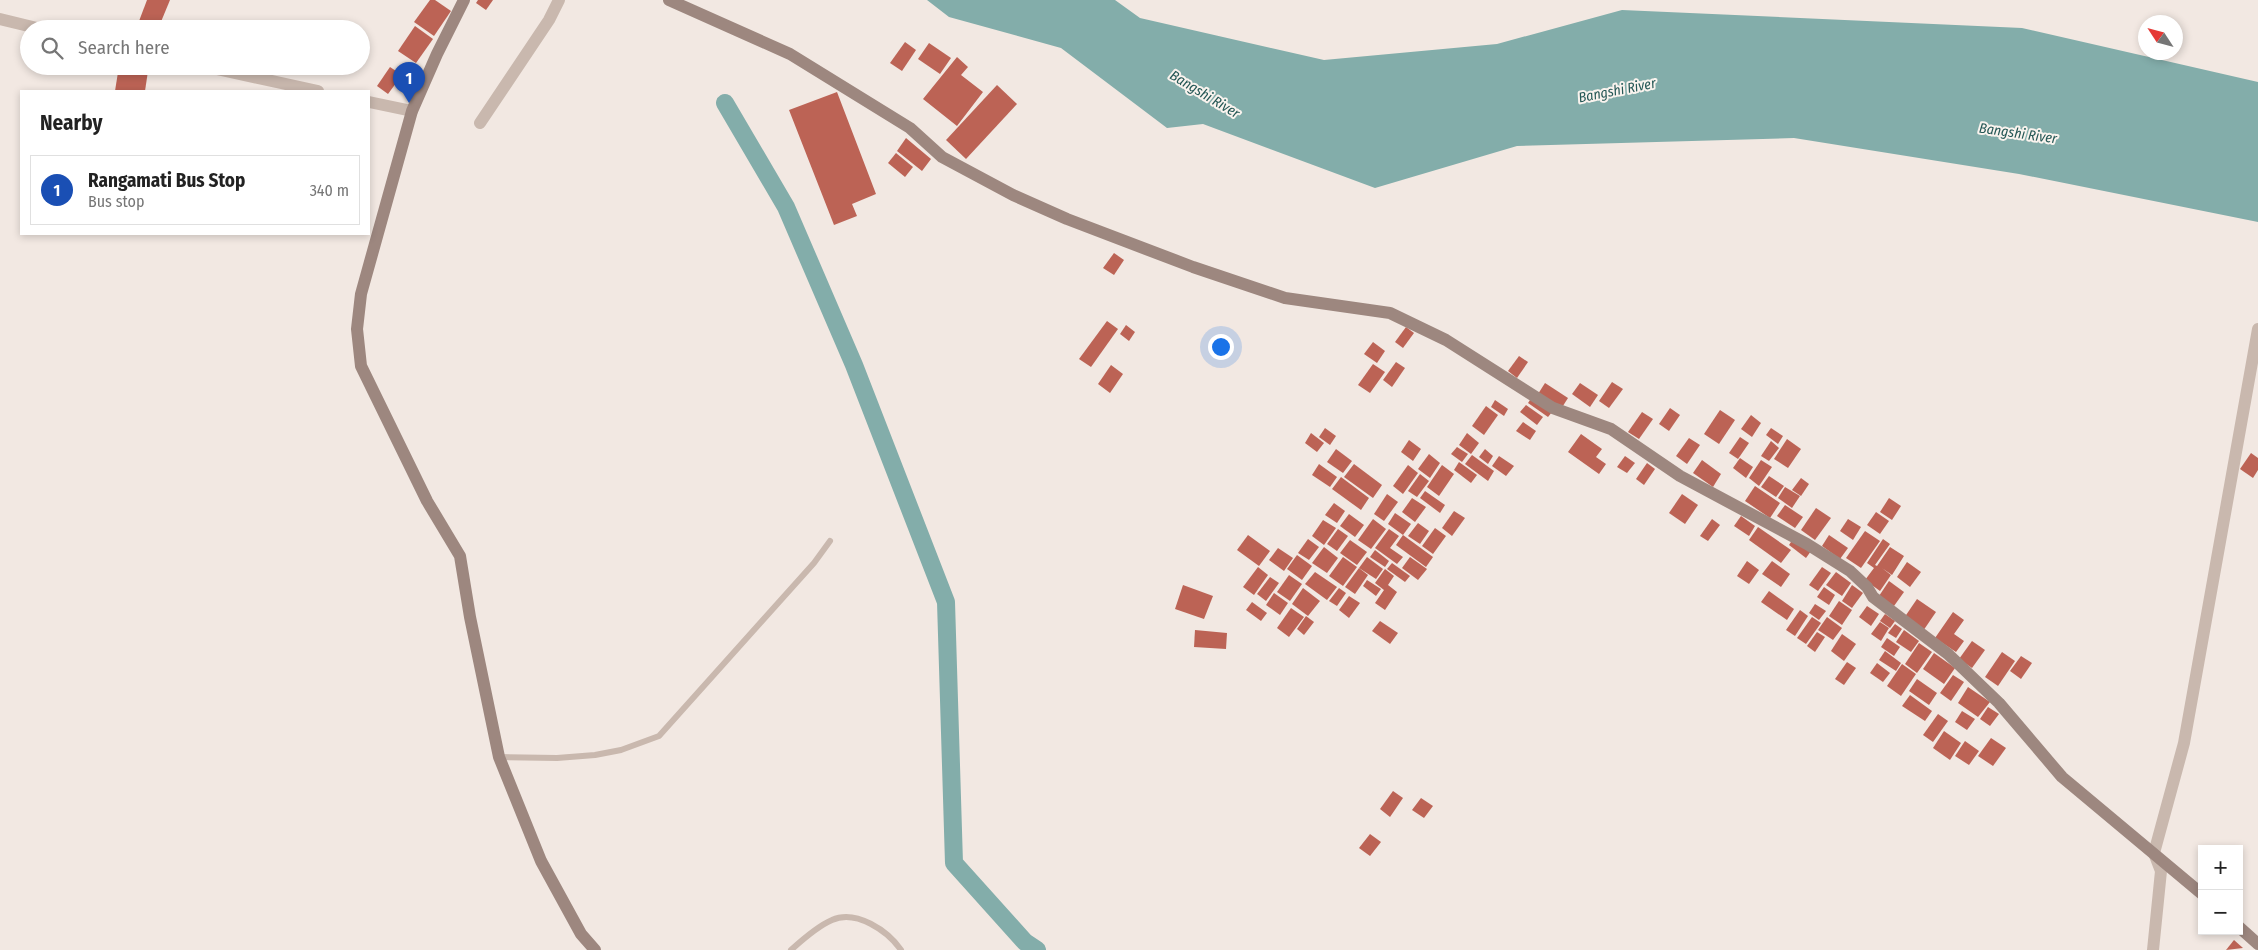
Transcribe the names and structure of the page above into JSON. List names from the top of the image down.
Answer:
{
  "water": ["Bangshi River"],
  "north": "top left",
  "page": {
    "search": "Search here",
    "pins": "1",
    "heading": "Nearby",
    "list": [
      {
        "mark": "1",
        "name": "Rangamati Bus Stop",
        "note": "Bus stop",
        "value": "340 m"
      }
    ],
    "map_buttons": ["+", "−"]
  }
}
